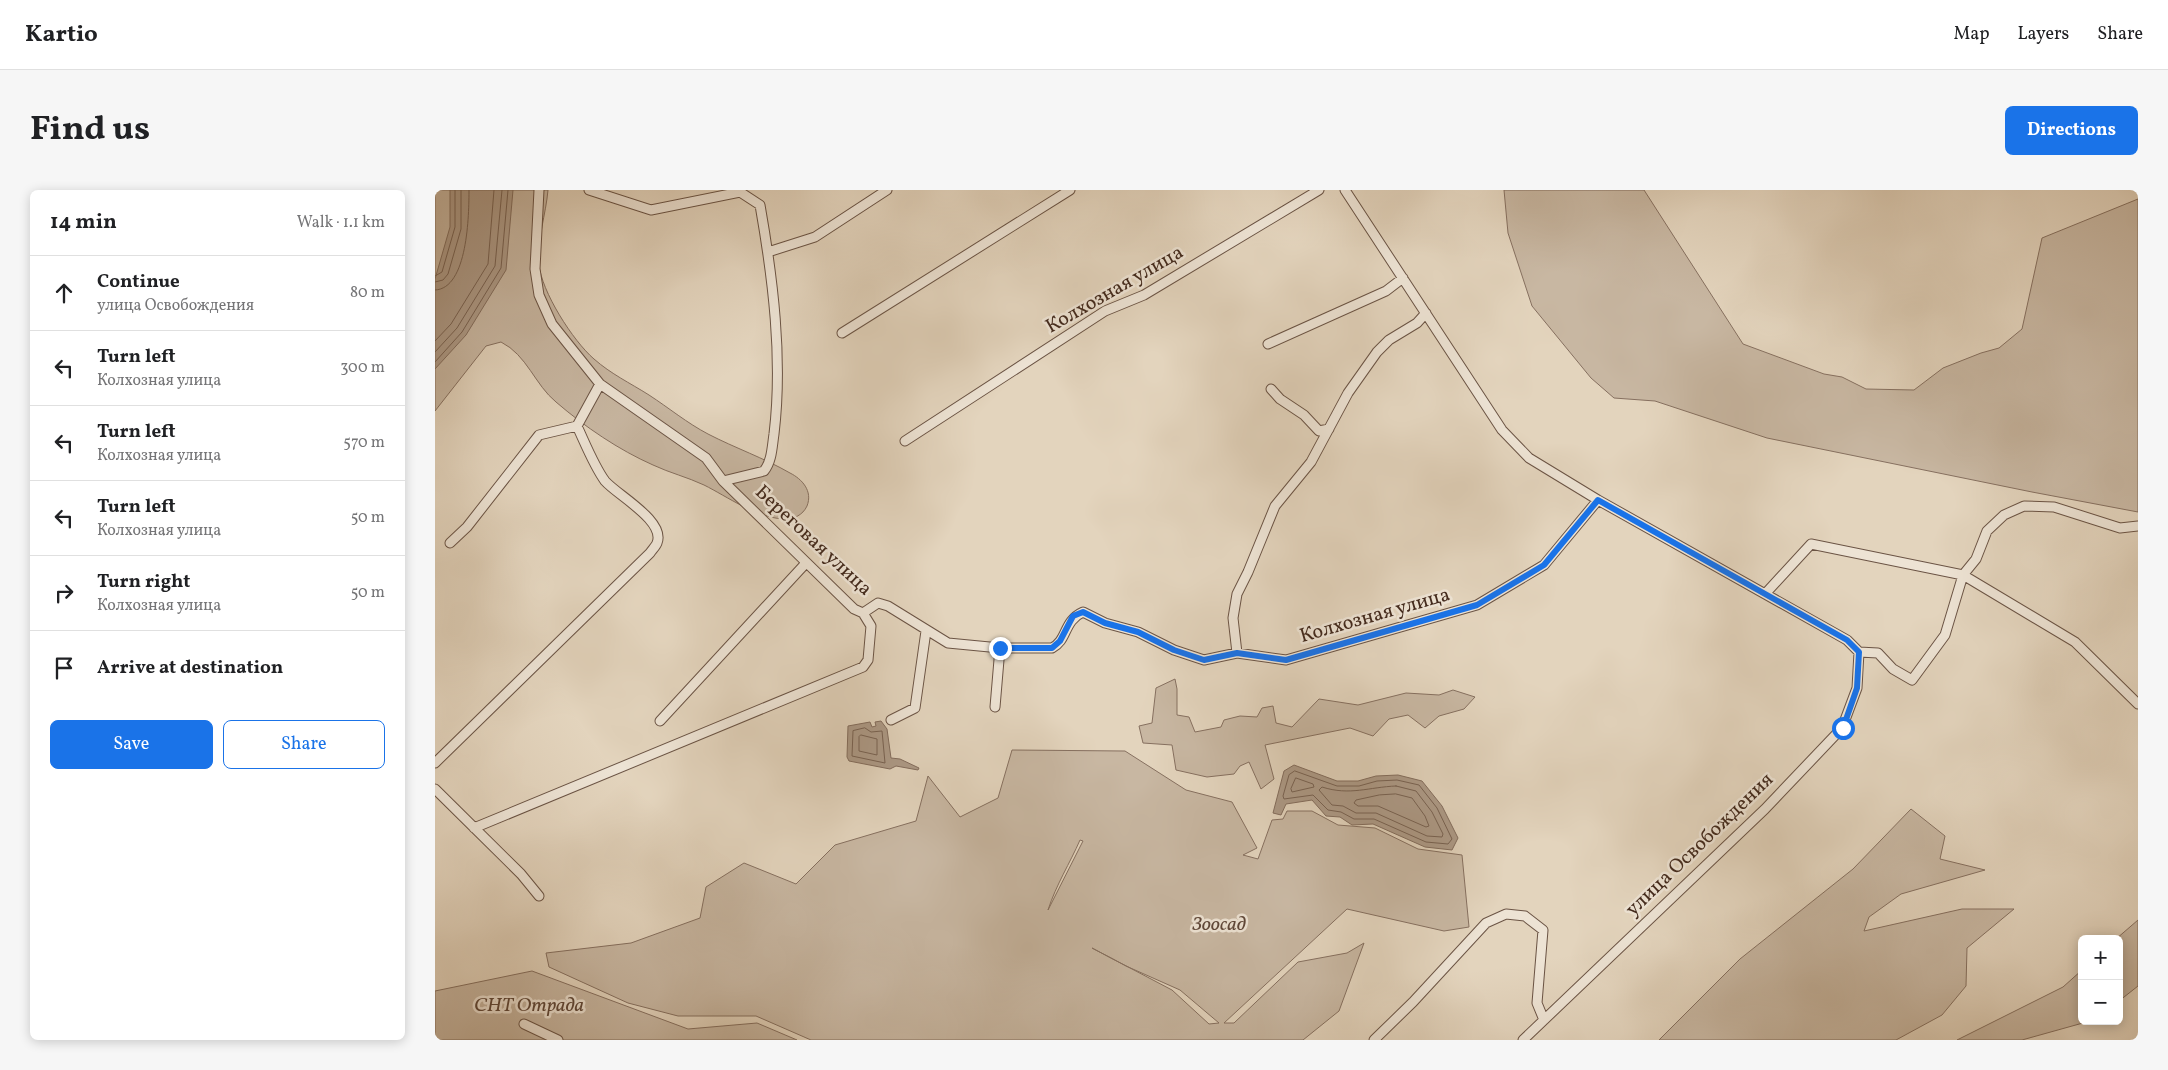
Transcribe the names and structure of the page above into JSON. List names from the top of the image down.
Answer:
{
  "streets": {
    "street": ["Колхозная улица", "Береговая улица", "улица Освобождения"]
  },
  "crossings": [
    ["Колхозная улица", "Береговая улица"]
  ],
  "parks": ["Зоосад", "СНТ Отрада"],
  "page": {
    "header": "Kartio",
    "nav": ["Map", "Layers", "Share"],
    "title": "Find us",
    "buttons": [
      "Directions",
      ["Save", "Share"]
    ],
    "heading": ["14 min", "Walk · 1.1 km"],
    "list": [
      ["Continue", "улица Освобождения", "80 m"],
      ["Turn left", "Колхозная улица", "300 m"],
      ["Turn left", "Колхозная улица", "570 m"],
      ["Turn left", "Колхозная улица", "50 m"],
      ["Turn right", "Колхозная улица", "50 m"],
      "Arrive at destination"
    ],
    "map_buttons": ["+", "−"]
  }
}
